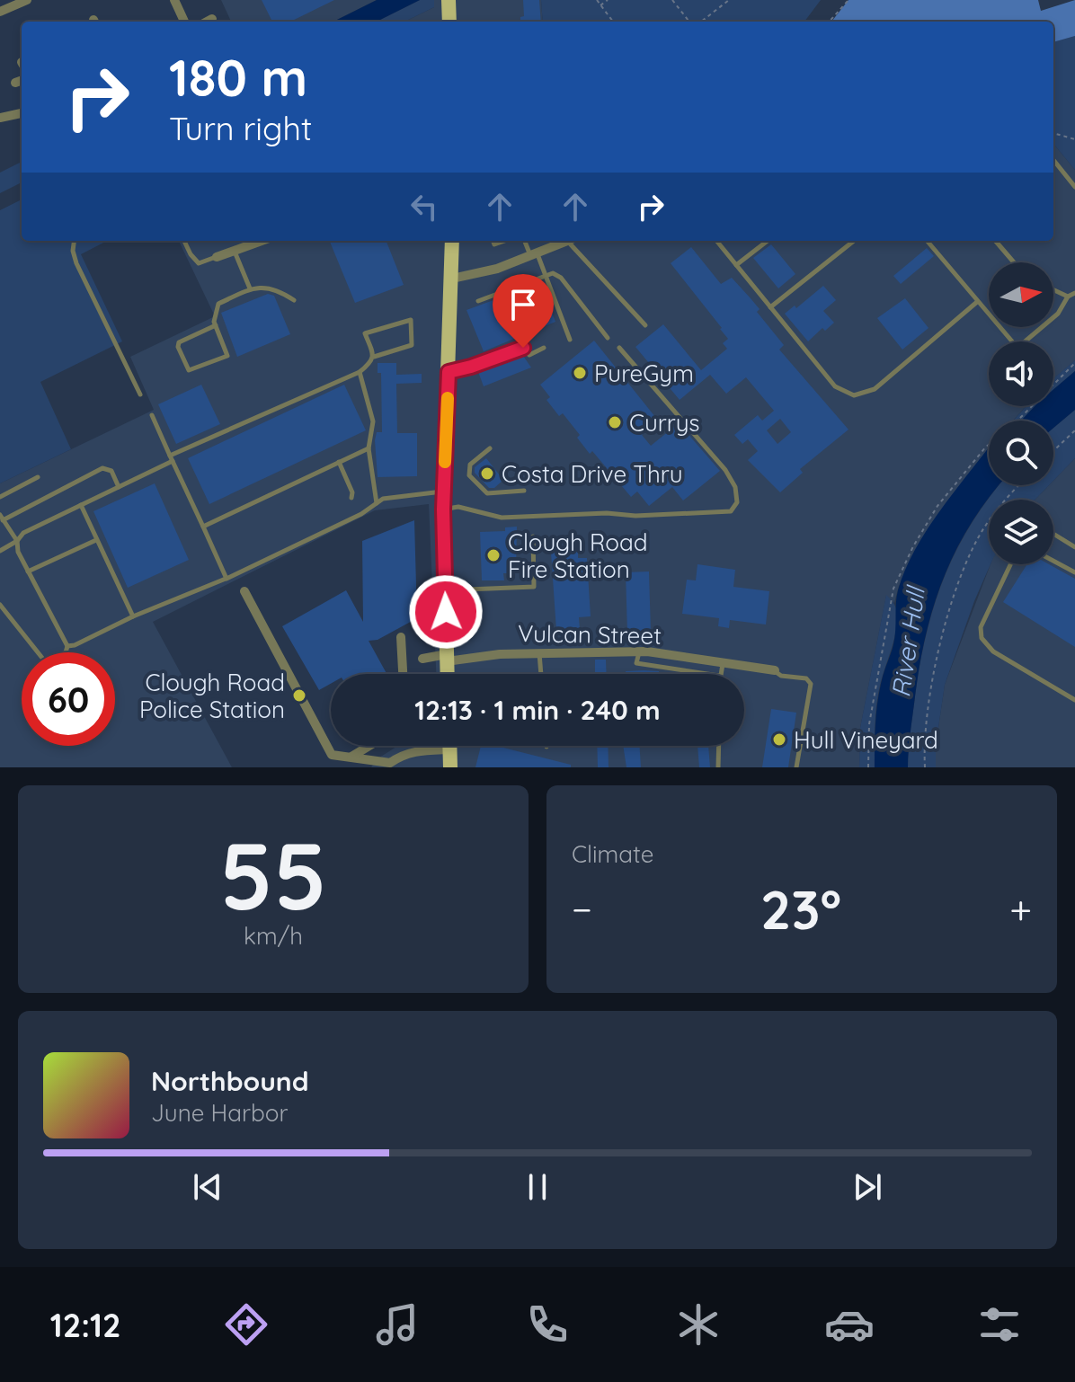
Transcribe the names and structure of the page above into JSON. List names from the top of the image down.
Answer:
{
  "streets": {
    "street": ["Vulcan Street"]
  },
  "water": ["River Hull"],
  "places": [
    "PureGym",
    "Currys",
    "Costa Drive Thru",
    "Clough Road Fire Station",
    "Clough Road Police Station",
    "Hull Vineyard"
  ],
  "north": "right",
  "page": {
    "turn": ["180 m", "Turn right"],
    "limit": "60",
    "trip": "12:13 · 1 min · 240 m",
    "tile": [
      ["55", "km/h"],
      "Climate"
    ],
    "heat": ["−", "23°", "+"],
    "song": ["Northbound", "June Harbor"],
    "tabs": "12:12"
  }
}
